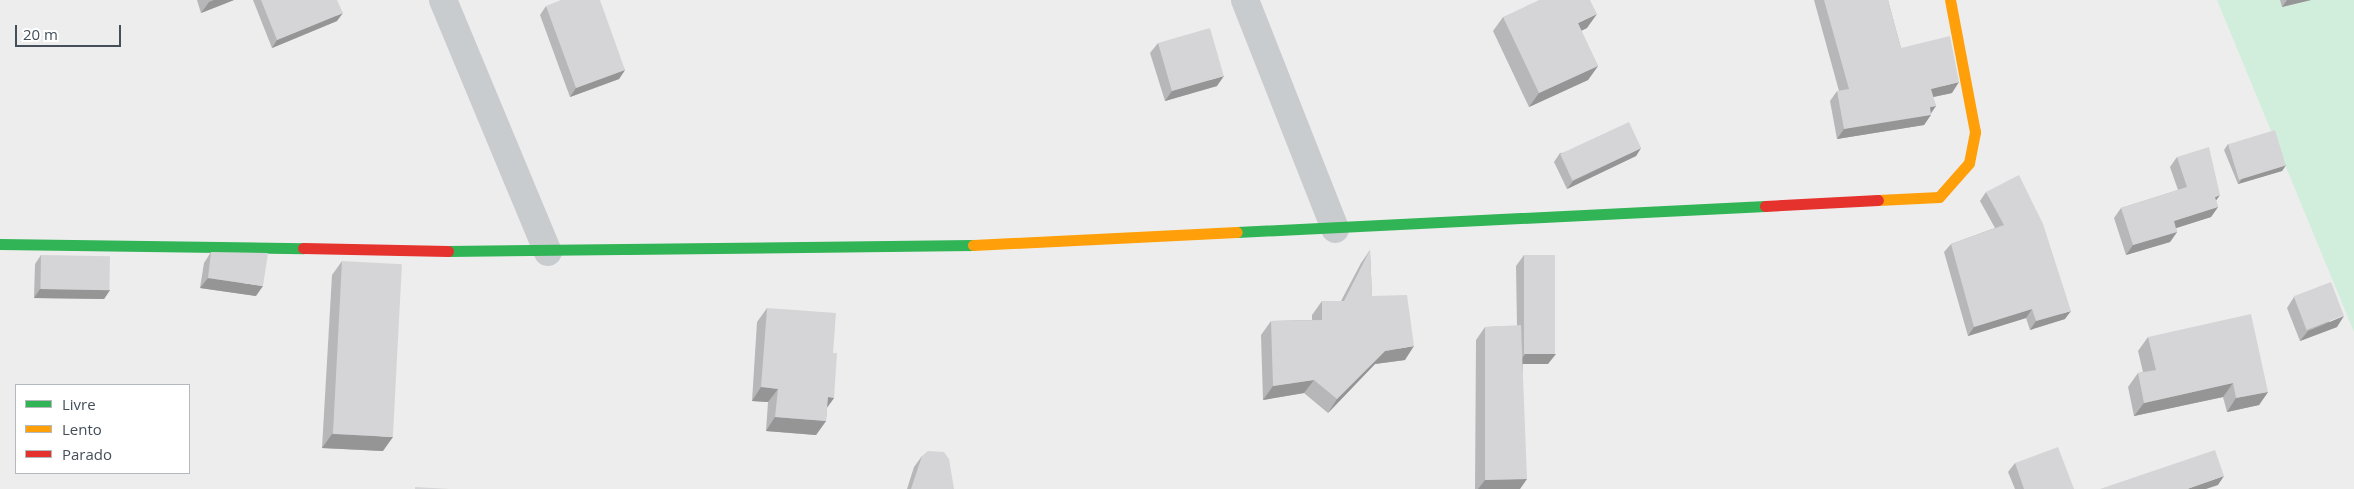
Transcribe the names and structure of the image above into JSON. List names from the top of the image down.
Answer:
{
  "legend": ["Livre", "Lento", "Parado"],
  "scale_bar": "20 m"
}
